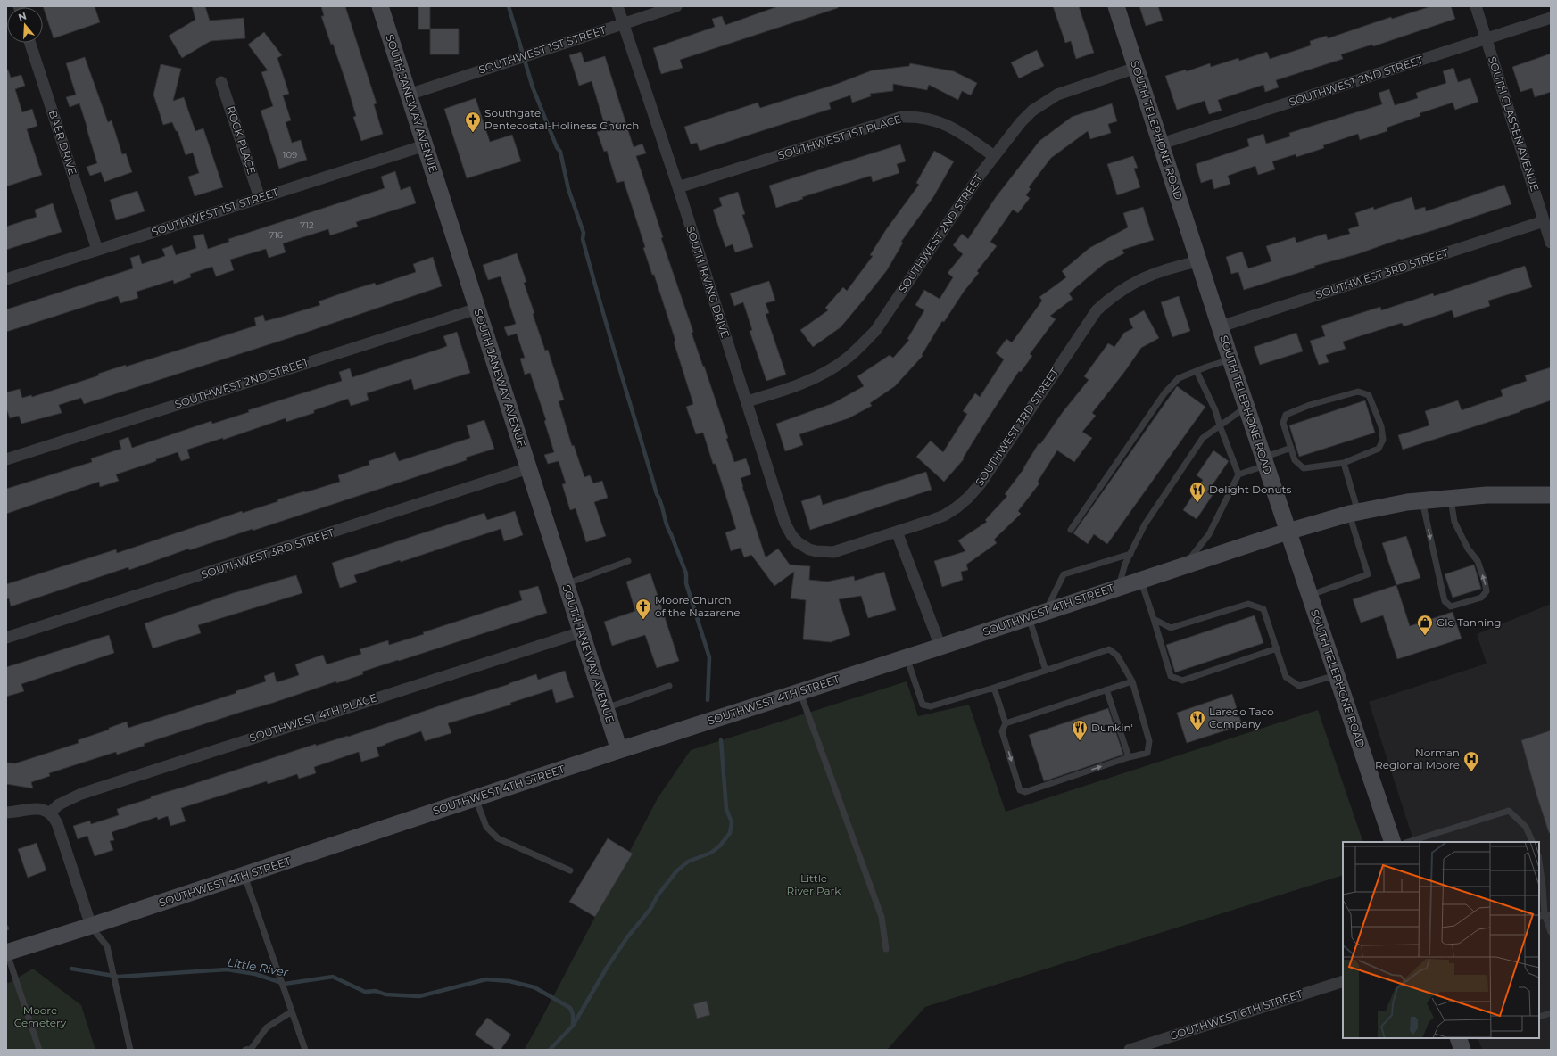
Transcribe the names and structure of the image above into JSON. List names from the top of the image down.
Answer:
{
  "streets": {
    "main road": ["SOUTH JANEWAY AVENUE", "SOUTH TELEPHONE ROAD", "SOUTHWEST 4TH STREET"],
    "street": [
      "SOUTHWEST 1ST STREET",
      "SOUTHWEST 2ND STREET",
      "SOUTH CLASSEN AVENUE",
      "SOUTHWEST 1ST PLACE",
      "ROCK PLACE",
      "BAER DRIVE",
      "SOUTHWEST 3RD STREET",
      "SOUTH IRVING DRIVE",
      "SOUTHWEST 4TH PLACE",
      "SOUTHWEST 6TH STREET"
    ]
  },
  "crossings": [
    ["SOUTHWEST 1ST STREET", "SOUTH JANEWAY AVENUE"],
    ["SOUTHWEST 1ST STREET", "ROCK PLACE"],
    ["SOUTHWEST 1ST STREET", "BAER DRIVE"],
    ["SOUTHWEST 1ST STREET", "SOUTH IRVING DRIVE"],
    ["SOUTHWEST 2ND STREET", "SOUTH JANEWAY AVENUE"],
    ["SOUTHWEST 2ND STREET", "SOUTH CLASSEN AVENUE"],
    ["SOUTHWEST 2ND STREET", "SOUTH TELEPHONE ROAD"],
    ["SOUTHWEST 2ND STREET", "SOUTHWEST 1ST PLACE"],
    ["SOUTHWEST 2ND STREET", "SOUTH IRVING DRIVE"],
    ["SOUTH JANEWAY AVENUE", "SOUTHWEST 3RD STREET"],
    ["SOUTH JANEWAY AVENUE", "SOUTHWEST 4TH STREET"],
    ["SOUTH JANEWAY AVENUE", "SOUTHWEST 4TH PLACE"],
    ["SOUTH CLASSEN AVENUE", "SOUTHWEST 3RD STREET"],
    ["SOUTH TELEPHONE ROAD", "SOUTHWEST 3RD STREET"],
    ["SOUTH TELEPHONE ROAD", "SOUTHWEST 4TH STREET"],
    ["SOUTHWEST 1ST PLACE", "SOUTH IRVING DRIVE"],
    ["SOUTHWEST 3RD STREET", "SOUTH IRVING DRIVE"]
  ],
  "water": ["Little River"],
  "parks": ["Little River Park", "Moore Cemetery"],
  "places": {
    "church": ["Southgate Pentecostal-Holiness Church", "Moore Church of the Nazarene"],
    "restaurant": ["Delight Donuts", "Laredo Taco Company", "Dunkin'"],
    "shop": ["Glo Tanning"],
    "hospital": ["Norman Regional Moore"]
  },
  "house_numbers": ["109", "712", "716"],
  "north": "top"
}
